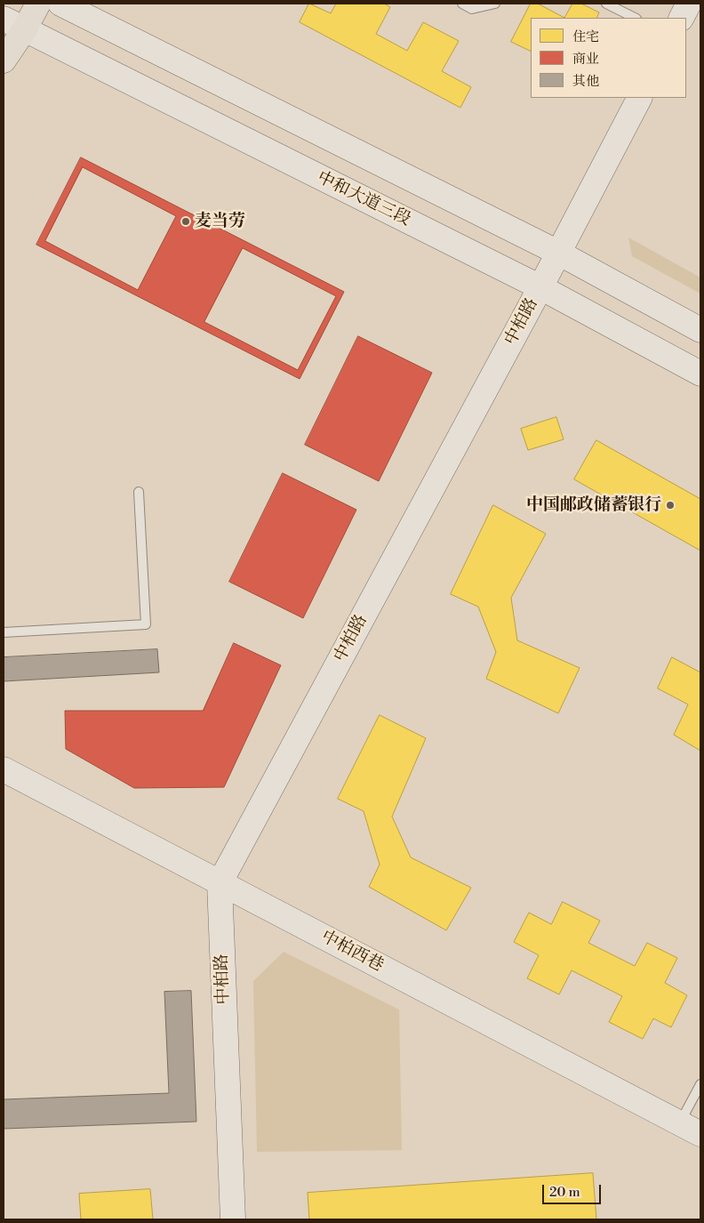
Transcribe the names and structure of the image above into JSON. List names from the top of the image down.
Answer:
{
  "streets": {
    "street": ["中和大道三段", "中柏路", "中柏西巷"]
  },
  "crossings": [
    ["中和大道三段", "中柏路"],
    ["中柏路", "中柏西巷"]
  ],
  "places": ["麦当劳", "中国邮政储蓄银行"],
  "legend": ["住宅", "商业", "其他"],
  "scale_bar": "20 m"
}
